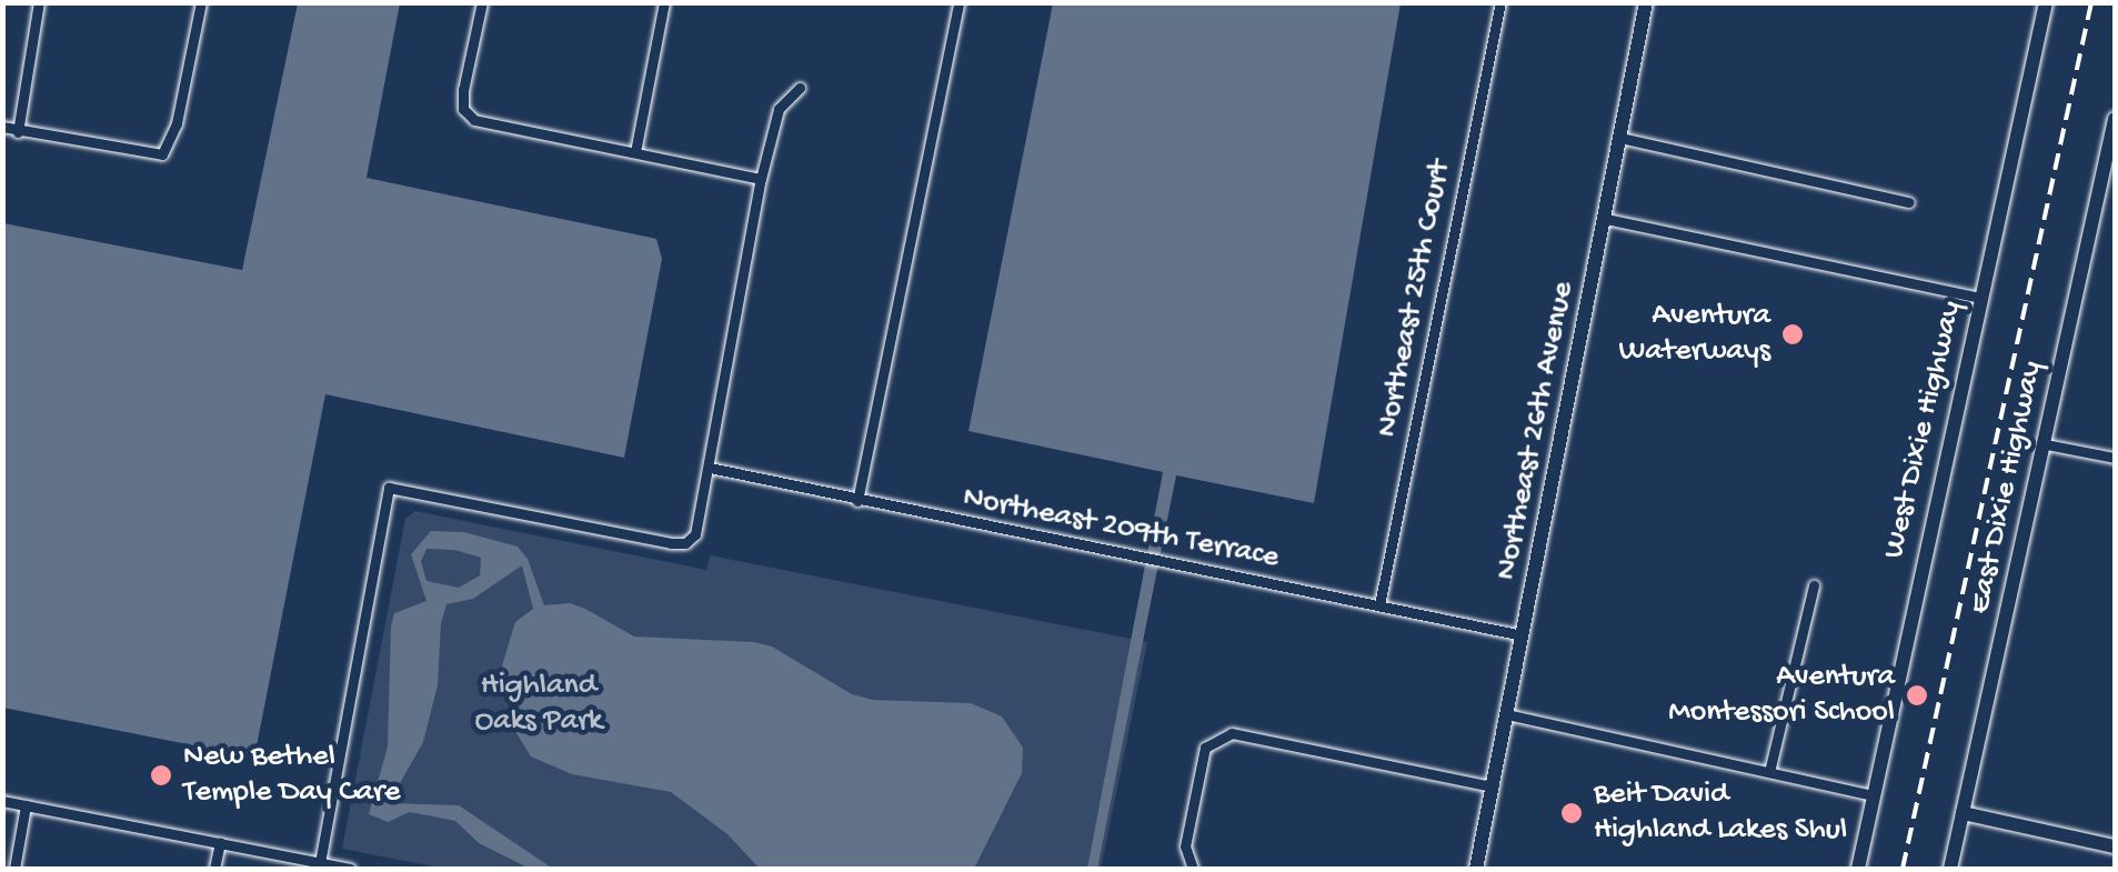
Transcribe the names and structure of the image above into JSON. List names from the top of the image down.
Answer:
{
  "streets": {
    "street": [
      "Northeast 25th Court",
      "West Dixie Highway",
      "Northeast 26th Avenue",
      "East Dixie Highway",
      "Northeast 209th Terrace"
    ]
  },
  "crossings": [
    ["Northeast 25th Court", "Northeast 209th Terrace"],
    ["Northeast 26th Avenue", "Northeast 209th Terrace"]
  ],
  "parks": ["Highland Oaks Park"],
  "places": [
    "Aventura Waterways",
    "Aventura Montessori School",
    "New Bethel Temple Day Care",
    "Beit David Highland Lakes Shul"
  ]
}
